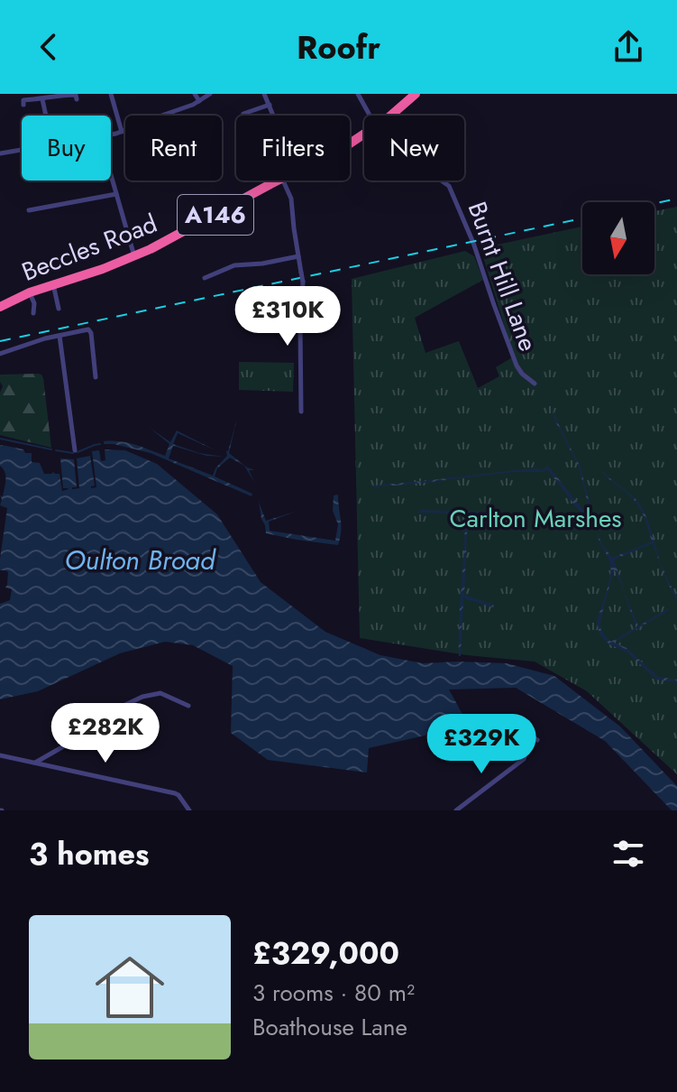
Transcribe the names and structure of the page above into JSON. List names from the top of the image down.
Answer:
{
  "streets": {
    "highway": ["A146", "Beccles Road"],
    "street": ["Burnt Hill Lane"]
  },
  "water": ["Oulton Broad"],
  "parks": ["Carlton Marshes"],
  "north": "bottom",
  "page": {
    "header": "Roofr",
    "chip": [
      "Buy",
      "Rent",
      "Filters",
      "New"
    ],
    "price": ["£310K", "£282K", "£329K"],
    "heading": "3 homes",
    "list": [
      {
        "name": "£329,000",
        "note": "3 rooms · 80 m² · Boathouse Lane"
      }
    ]
  }
}
